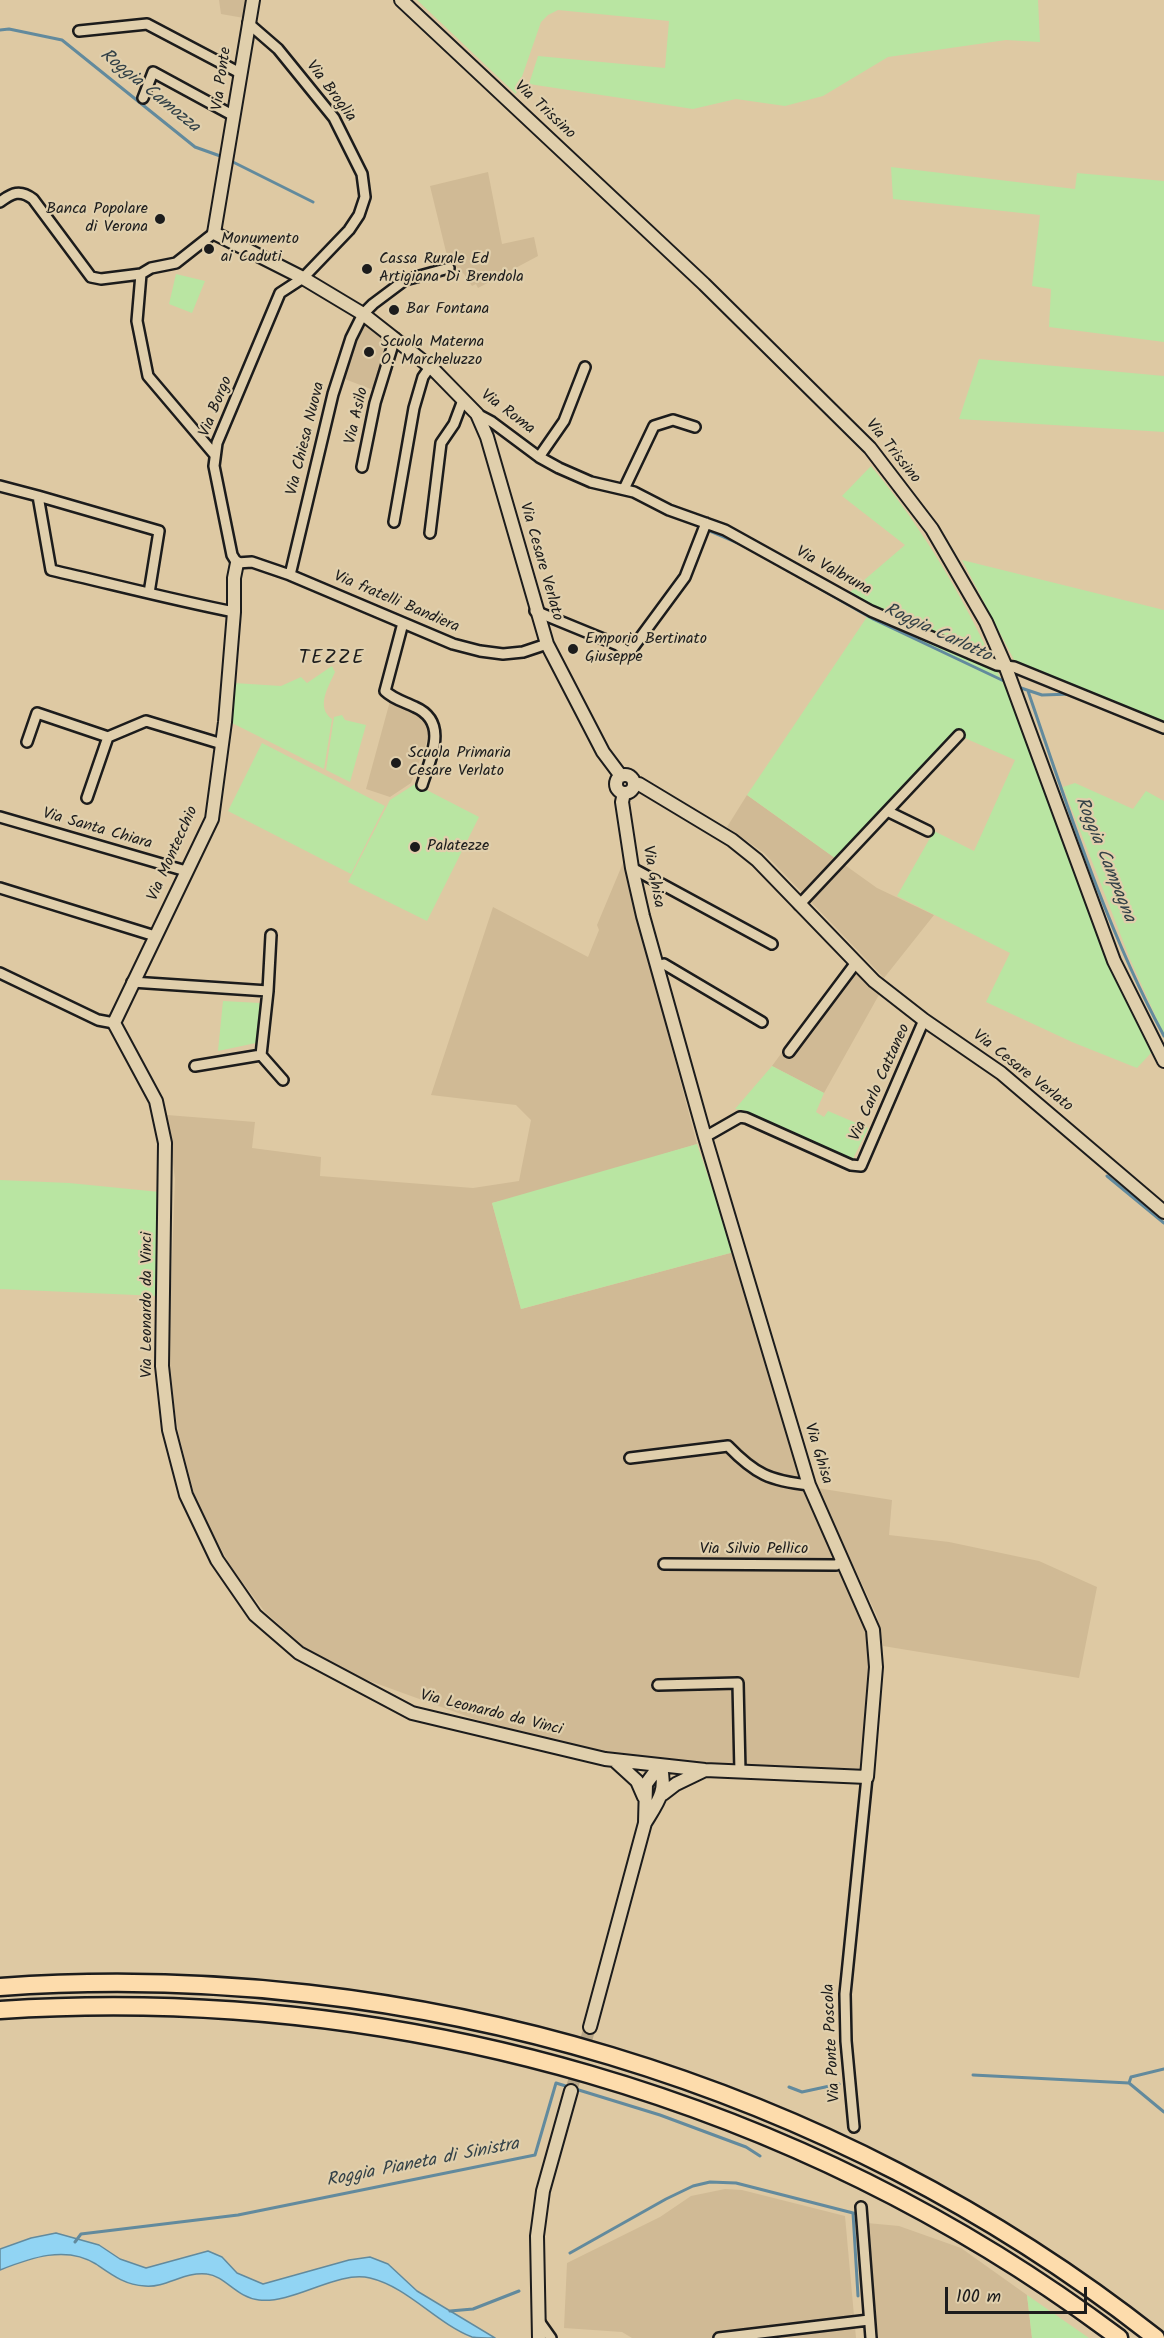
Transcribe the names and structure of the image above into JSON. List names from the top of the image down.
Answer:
{
  "streets": {
    "street": [
      "Via Ponte",
      "Via Broglia",
      "Via Trissino",
      "Via Borgo",
      "Via Roma",
      "Via Asilo",
      "Via Chiesa Nuova",
      "Via Cesare Verlato",
      "Via Valbruna",
      "Via fratelli Bandiera",
      "Via Santa Chiara",
      "Via Montecchio",
      "Via Ghisa",
      "Via Carlo Cattaneo",
      "Via Leonardo da Vinci",
      "Via Silvio Pellico",
      "Via Ponte Poscola"
    ]
  },
  "crossings": [
    ["Via Ponte", "Via Broglia"],
    ["Via Ponte", "Via Roma"],
    ["Via Broglia", "Via Borgo"],
    ["Via Broglia", "Via Roma"],
    ["Via Trissino", "Via Valbruna"],
    ["Via Borgo", "Via Roma"],
    ["Via Borgo", "Via fratelli Bandiera"],
    ["Via Borgo", "Via Montecchio"],
    ["Via Roma", "Via Asilo"],
    ["Via Roma", "Via Chiesa Nuova"],
    ["Via Roma", "Via Cesare Verlato"],
    ["Via Roma", "Via Valbruna"],
    ["Via Chiesa Nuova", "Via fratelli Bandiera"],
    ["Via Cesare Verlato", "Via fratelli Bandiera"],
    ["Via Cesare Verlato", "Via Ghisa"],
    ["Via Cesare Verlato", "Via Carlo Cattaneo"],
    ["Via fratelli Bandiera", "Via Montecchio"],
    ["Via Santa Chiara", "Via Montecchio"],
    ["Via Montecchio", "Via Leonardo da Vinci"],
    ["Via Ghisa", "Via Carlo Cattaneo"],
    ["Via Ghisa", "Via Leonardo da Vinci"],
    ["Via Ghisa", "Via Silvio Pellico"],
    ["Via Ghisa", "Via Ponte Poscola"]
  ],
  "districts": ["TEZZE"],
  "water": [
    "Roggia Camozza",
    "Roggia Carlotto",
    "Roggia Campagna",
    "Roggia Pianeta di Sinistra"
  ],
  "places": [
    "Banca Popolare di Verona",
    "Monumento ai Caduti",
    "Cassa Rurale Ed Artigiana Di Brendola",
    "Bar Fontana",
    "Scuola Materna O. Marcheluzzo",
    "Emporio Bertinato Giuseppe",
    "Scuola Primaria Cesare Verlato",
    "Palatezze"
  ],
  "scale_bar": "100 m"
}
